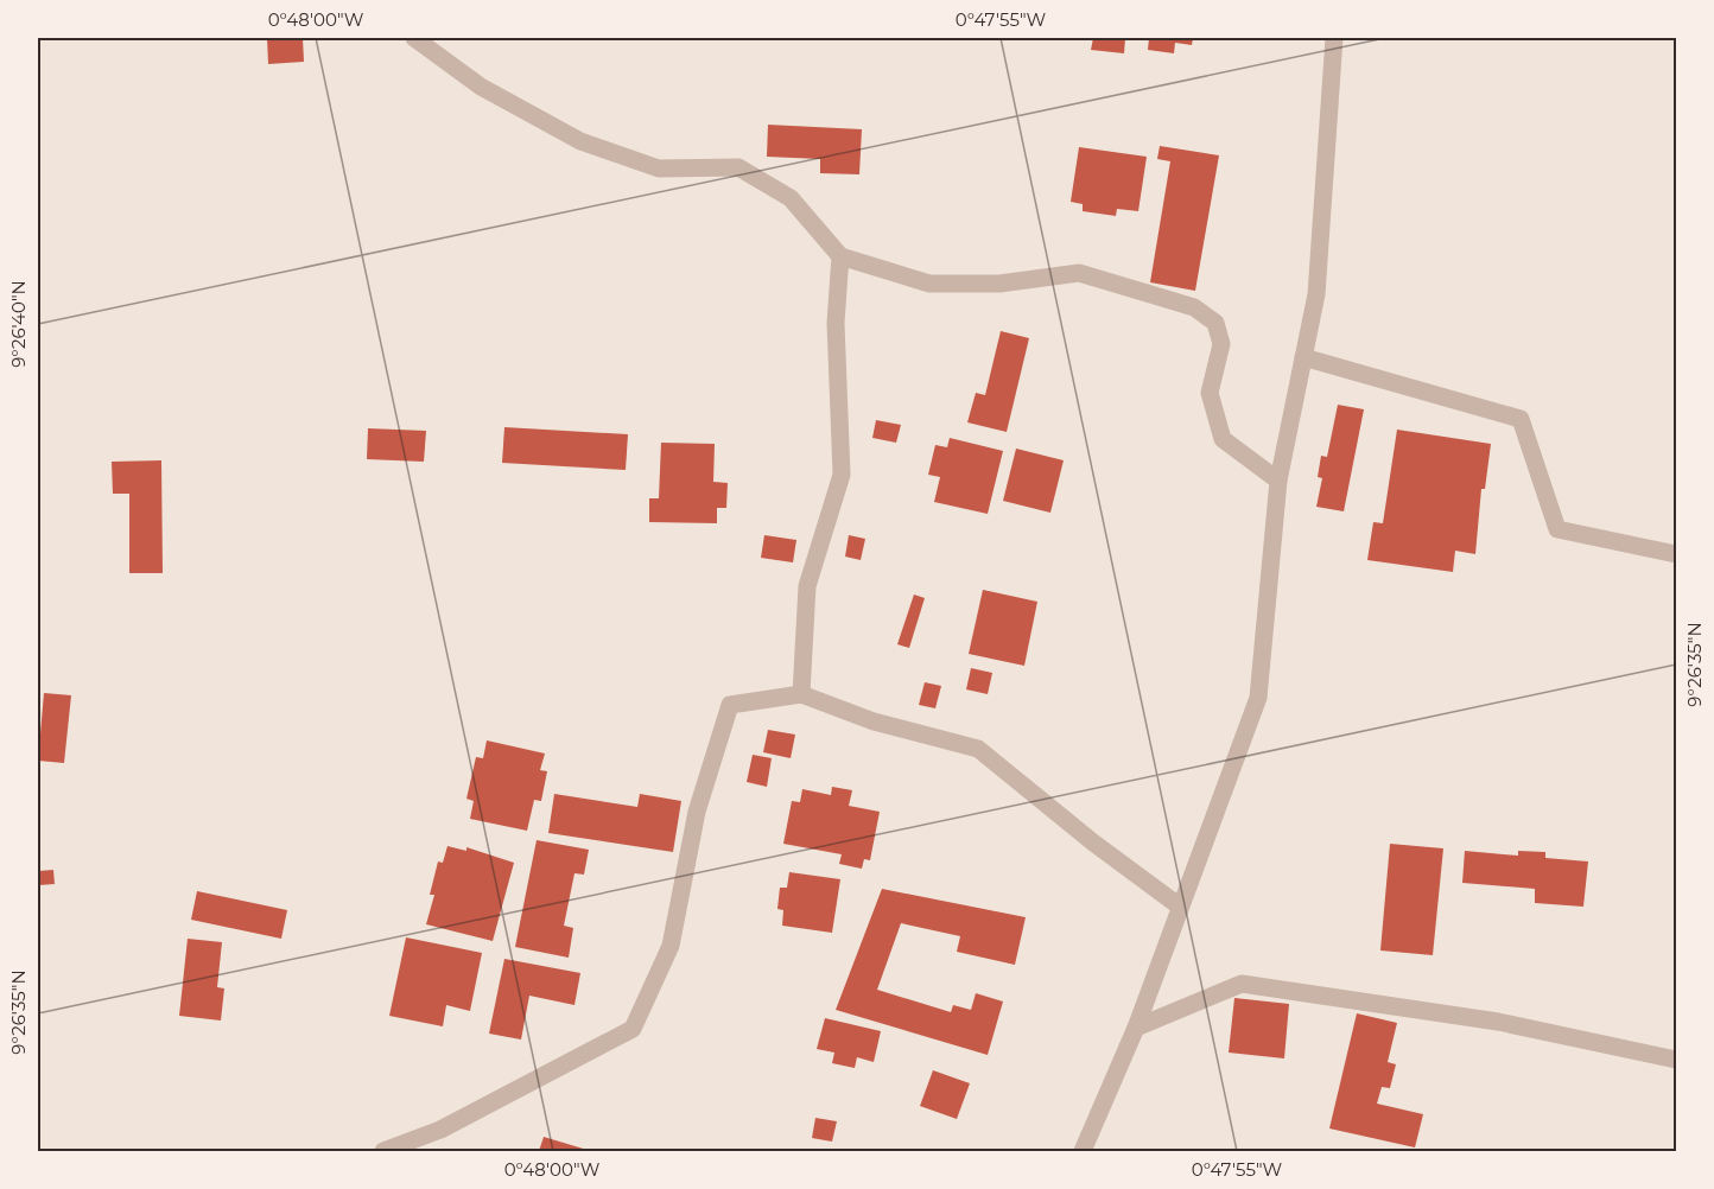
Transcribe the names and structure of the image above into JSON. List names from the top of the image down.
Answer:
{
  "coordinates": [
    "0°48'00\"W",
    "0°47'55\"W",
    "9°26'40\"N",
    "9°26'35\"N"
  ]
}
